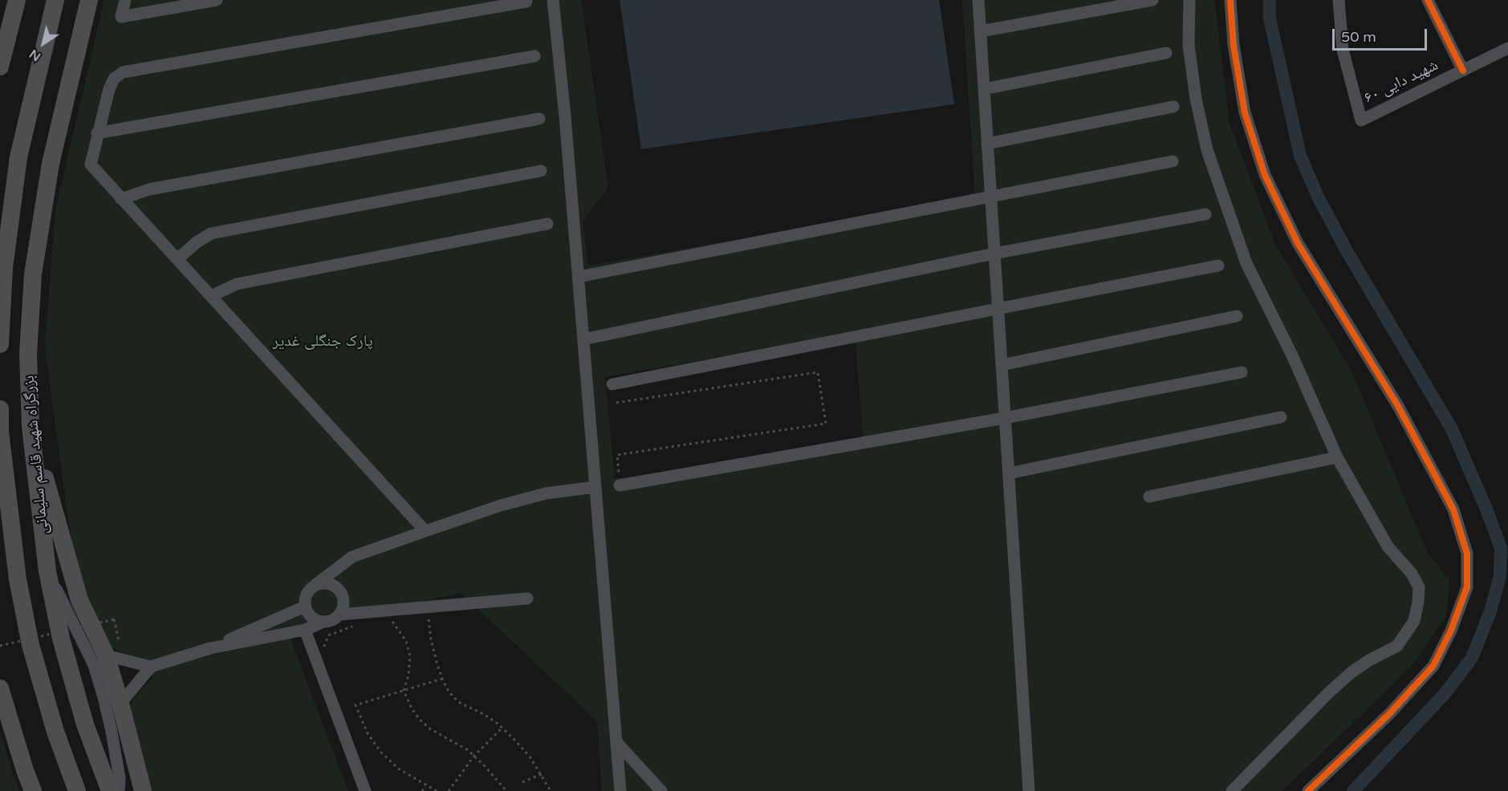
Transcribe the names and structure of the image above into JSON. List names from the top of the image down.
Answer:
{
  "streets": {
    "highway": ["بزرگراه شهید قاسم سلیمانی"],
    "street": ["شهید دایی ۶۰"]
  },
  "parks": ["پارک جنگلی غدیر"],
  "scale_bar": "50 m",
  "north": "bottom left"
}
